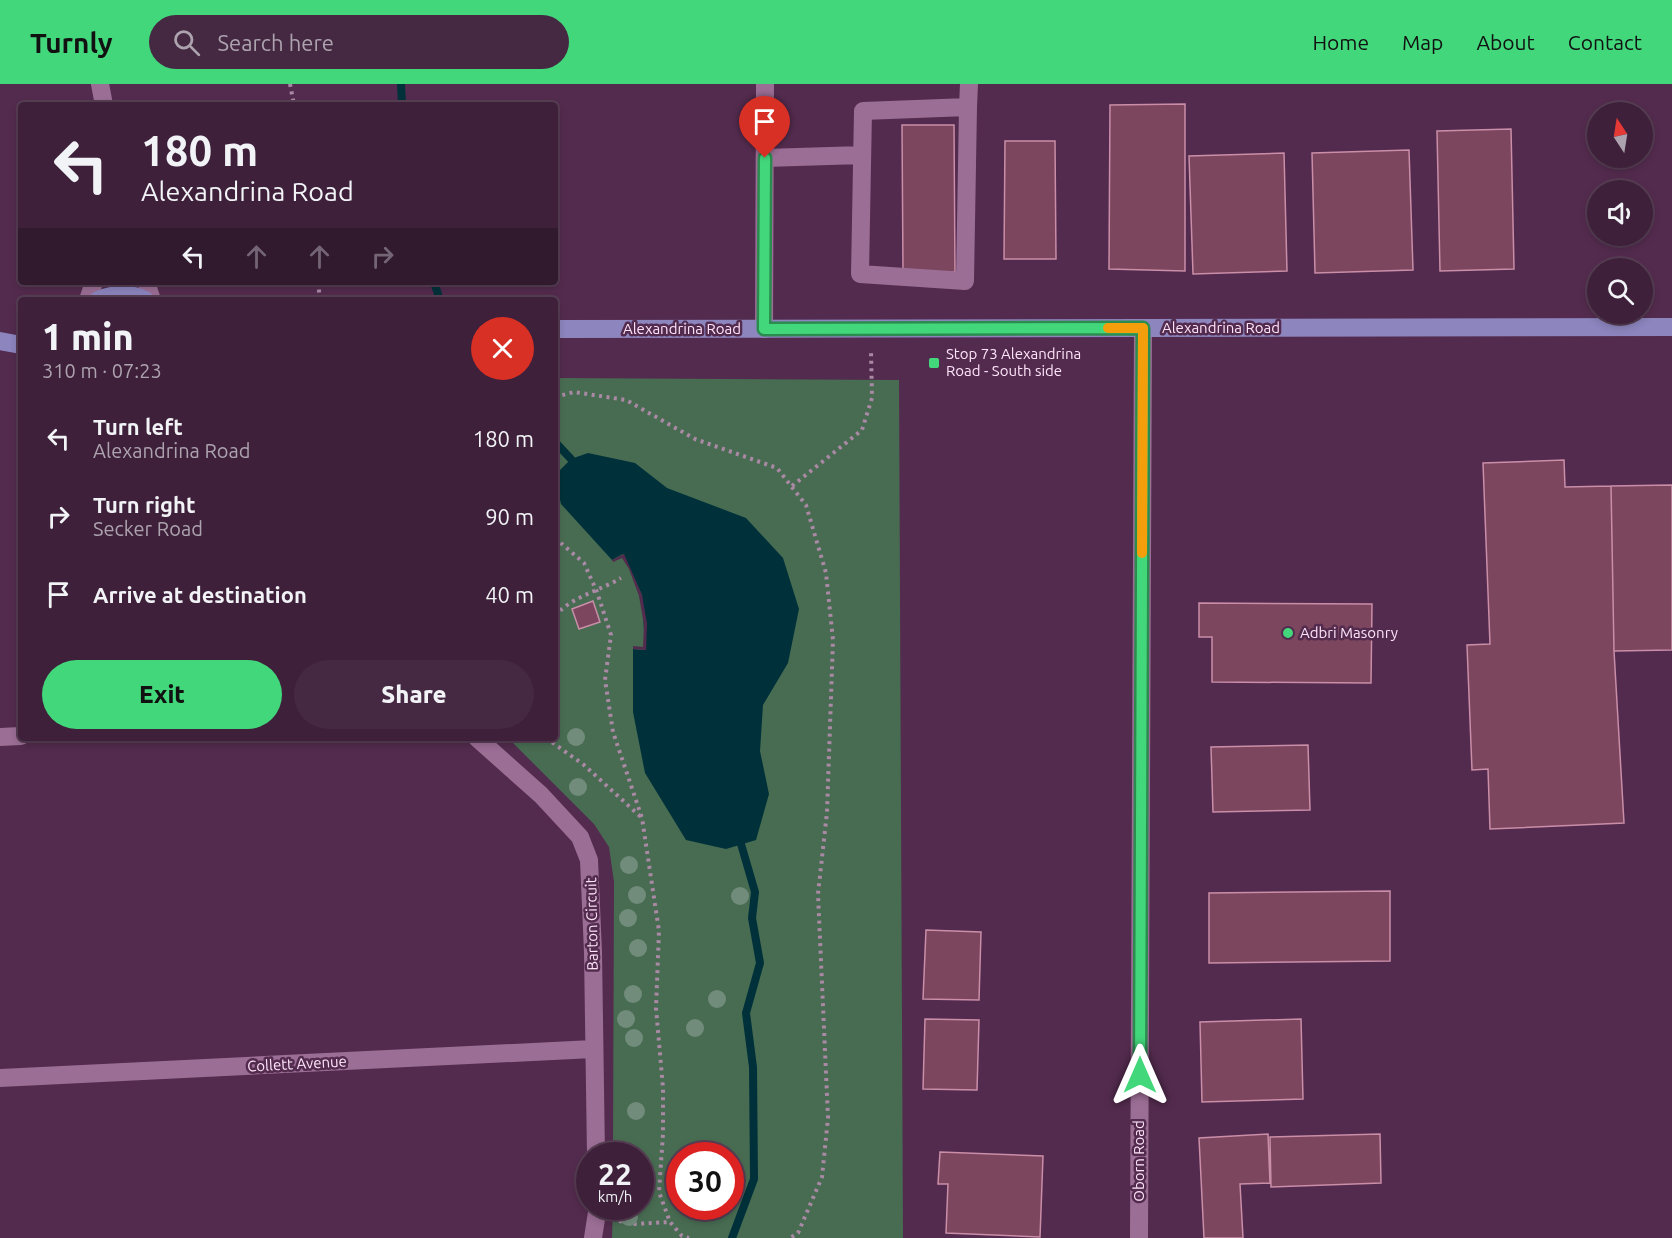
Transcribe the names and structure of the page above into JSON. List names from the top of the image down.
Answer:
{
  "streets": {
    "main road": ["Alexandrina Road"],
    "street": ["Barton Circuit", "Collett Avenue", "Oborn Road"]
  },
  "crossings": [
    ["Alexandrina Road", "Oborn Road"],
    ["Barton Circuit", "Collett Avenue"]
  ],
  "places": {
    "transit": ["Stop 73 Alexandrina Road - South side"],
    "other": ["Adbri Masonry"]
  },
  "north": "top",
  "page": {
    "header": "Turnly",
    "search": "Search here",
    "nav": [
      "Home",
      "Map",
      "About",
      "Contact"
    ],
    "turn": ["180 m", "Alexandrina Road"],
    "heading": ["1 min", "310 m · 07:23"],
    "list": [
      {
        "name": "Turn left",
        "note": "Alexandrina Road",
        "value": "180 m"
      },
      {
        "name": "Turn right",
        "note": "Secker Road",
        "value": "90 m"
      },
      {
        "name": "Arrive at destination",
        "value": "40 m"
      }
    ],
    "buttons": ["Exit", "Share"],
    "speed": "22 km/h",
    "limit": "30"
  }
}
